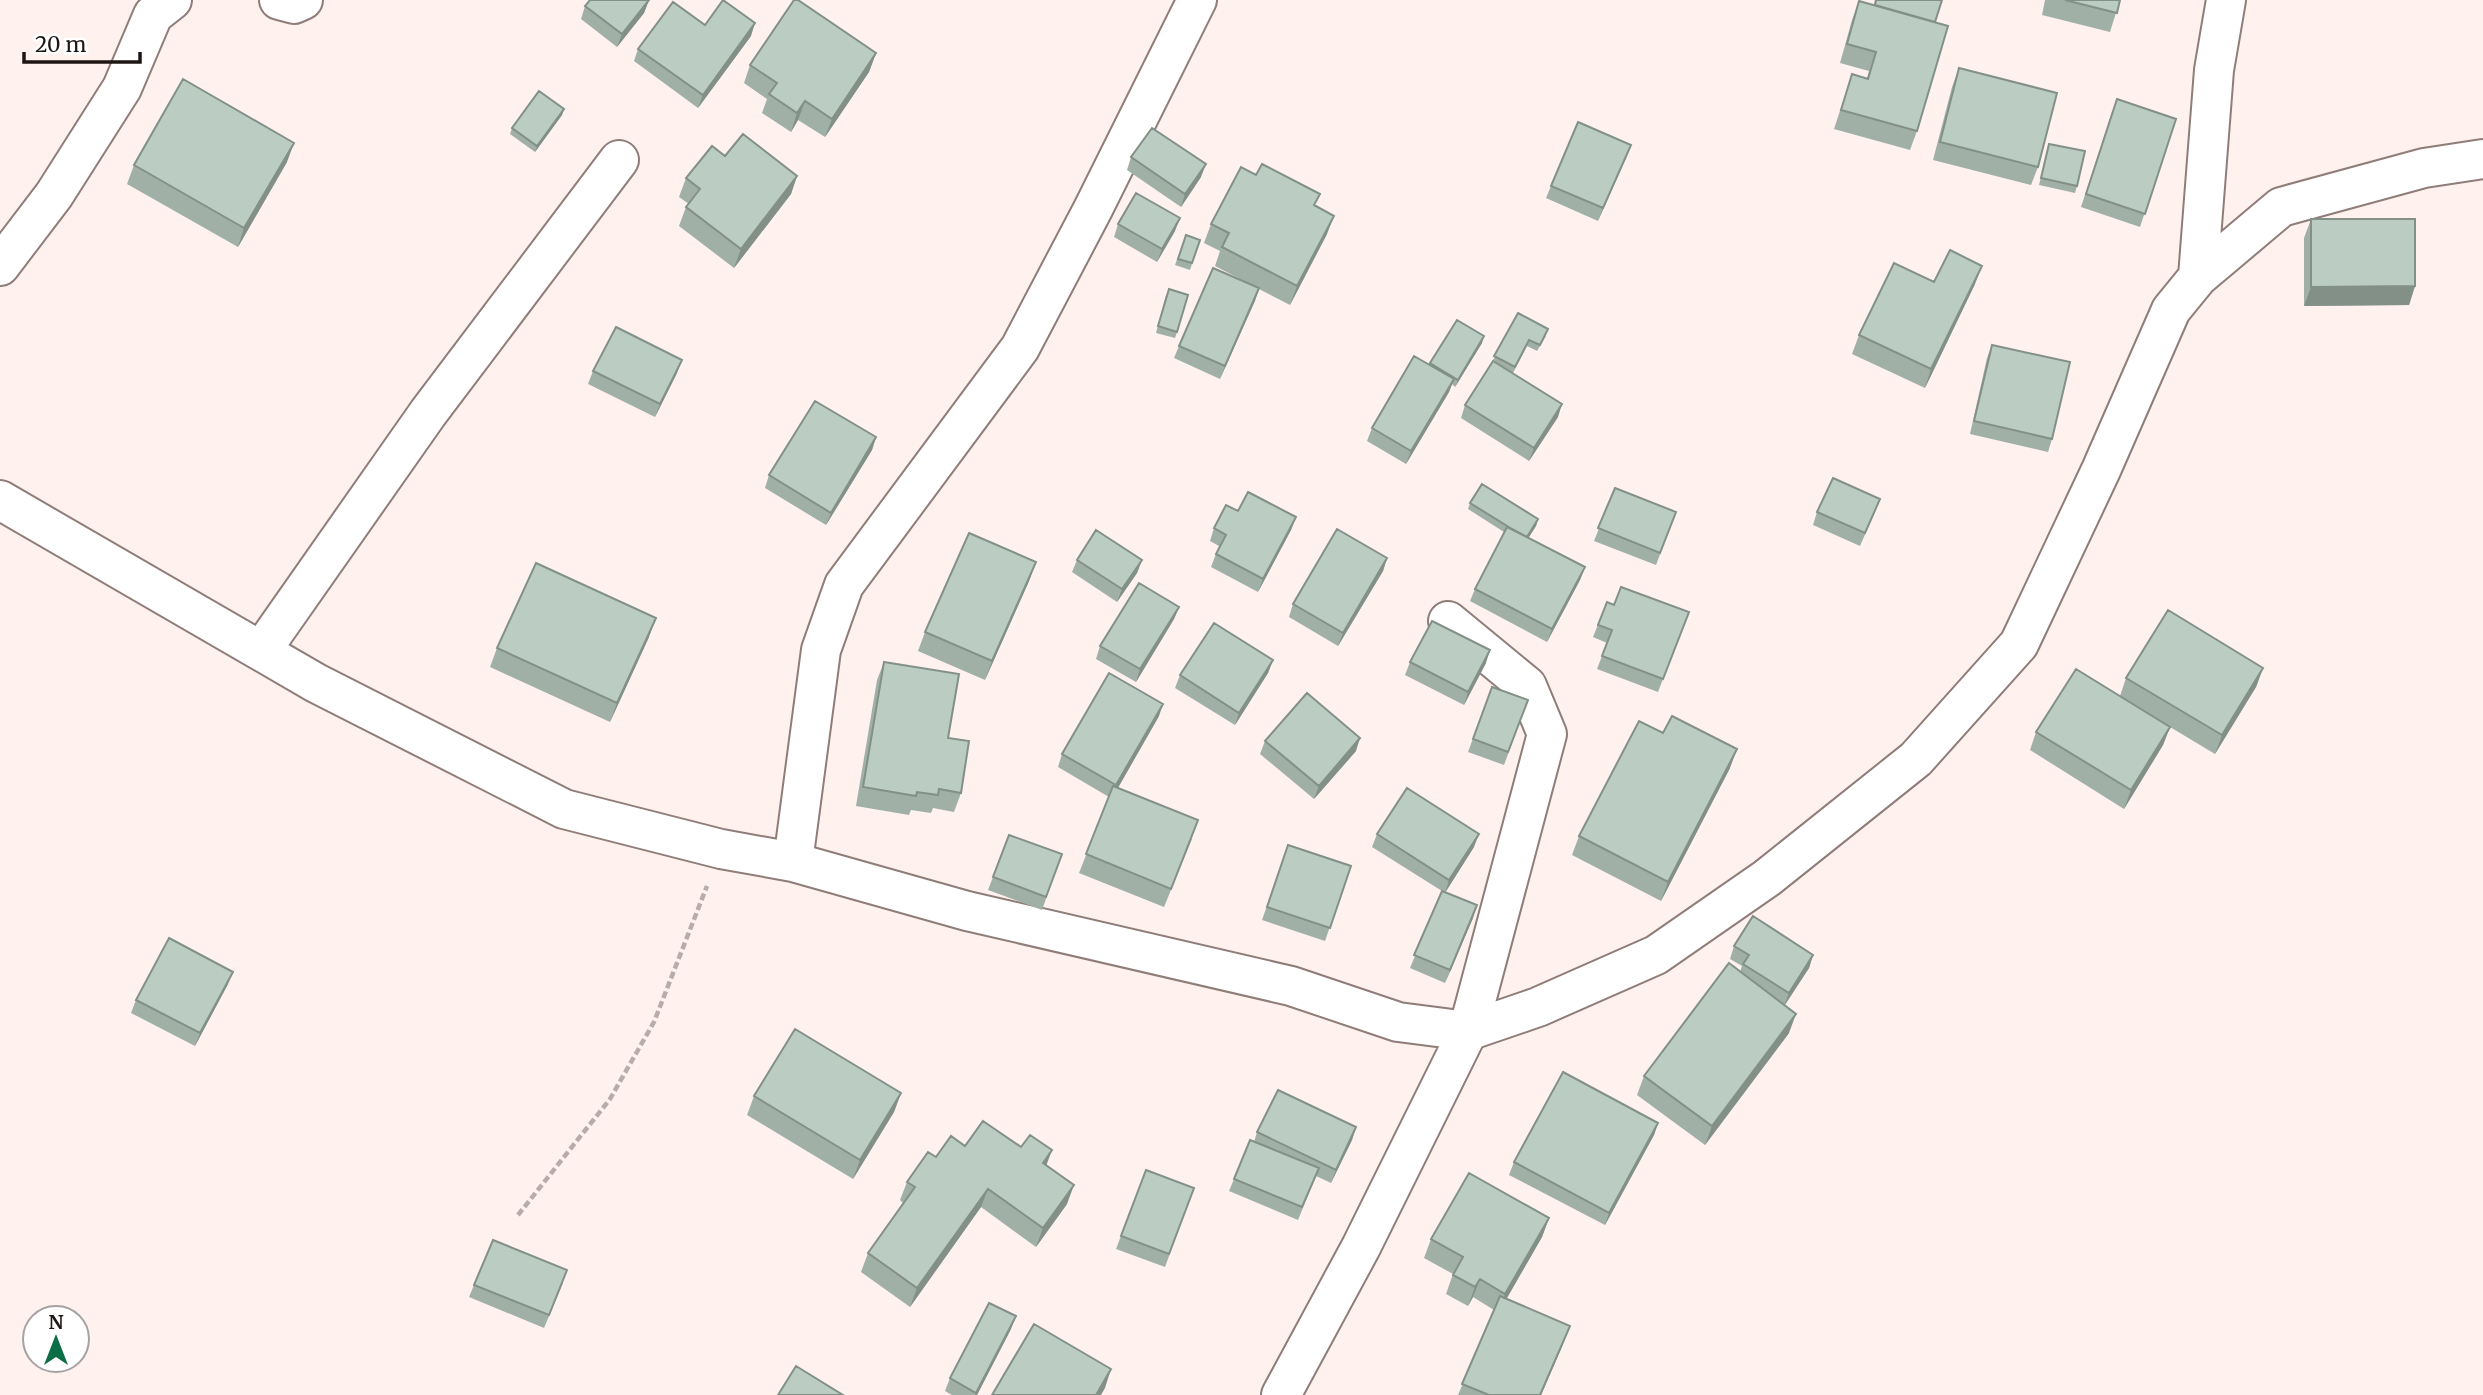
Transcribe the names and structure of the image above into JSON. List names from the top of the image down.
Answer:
{
  "scale_bar": "20 m",
  "north": "top"
}
